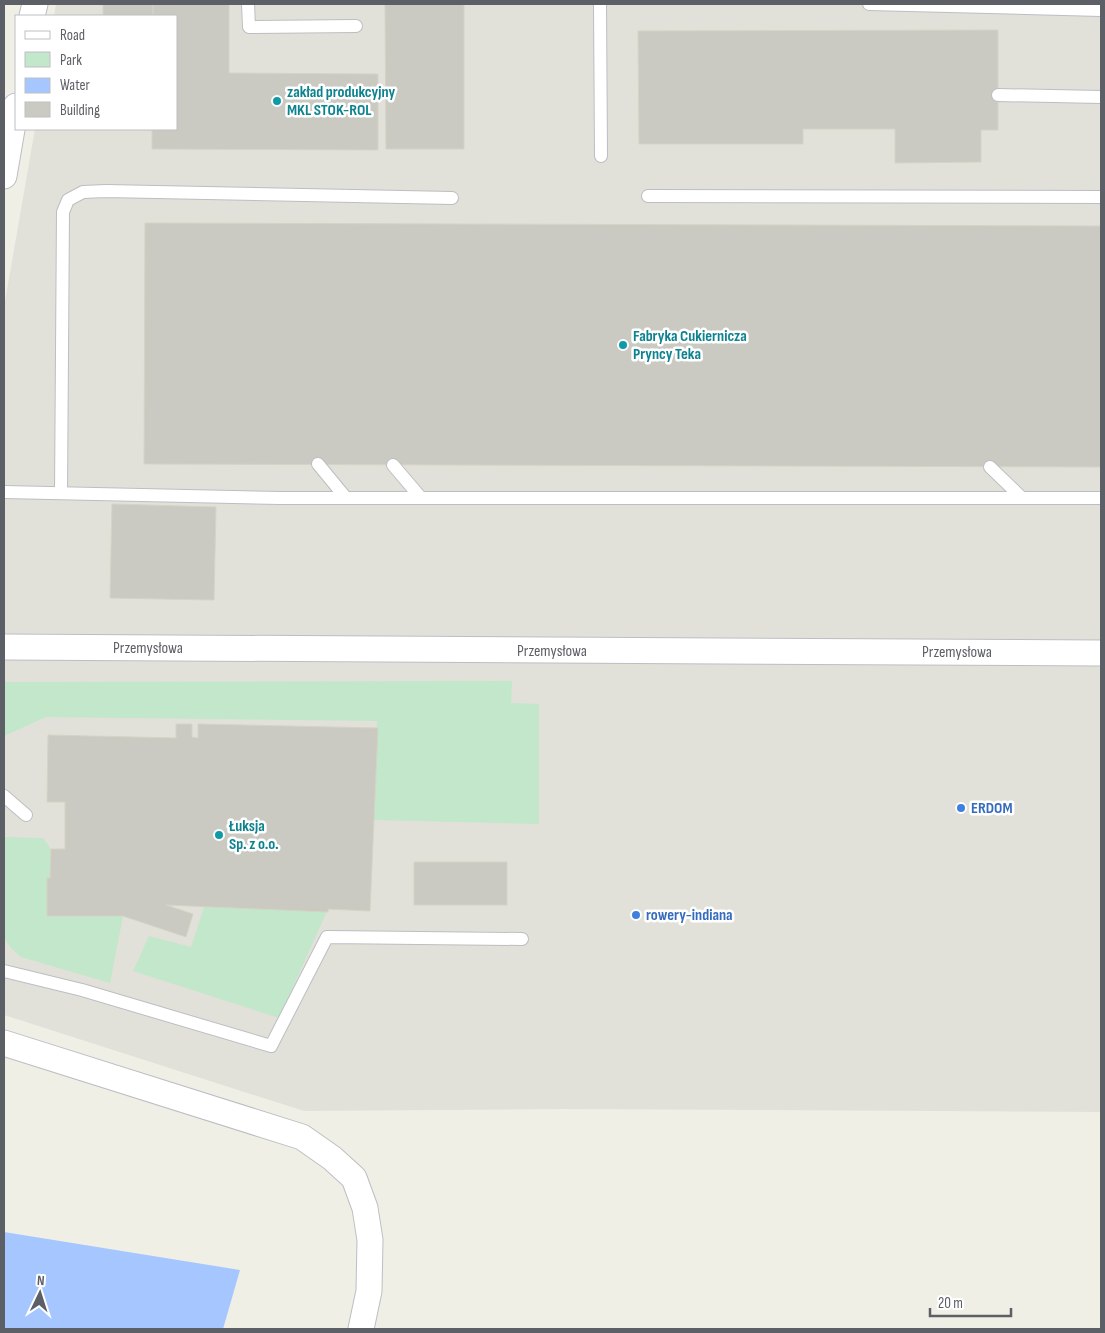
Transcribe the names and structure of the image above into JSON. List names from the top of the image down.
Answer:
{
  "streets": {
    "street": ["Przemysłowa"]
  },
  "places": [
    "zakład produkcyjny MKL STOK-ROL",
    "Fabryka Cukiernicza Pryncy Teka",
    "ERDOM",
    "Łuksja Sp. z o.o.",
    "rowery-indiana"
  ],
  "legend": [
    "Road",
    "Park",
    "Water",
    "Building"
  ],
  "scale_bar": "20 m",
  "north": "top"
}
